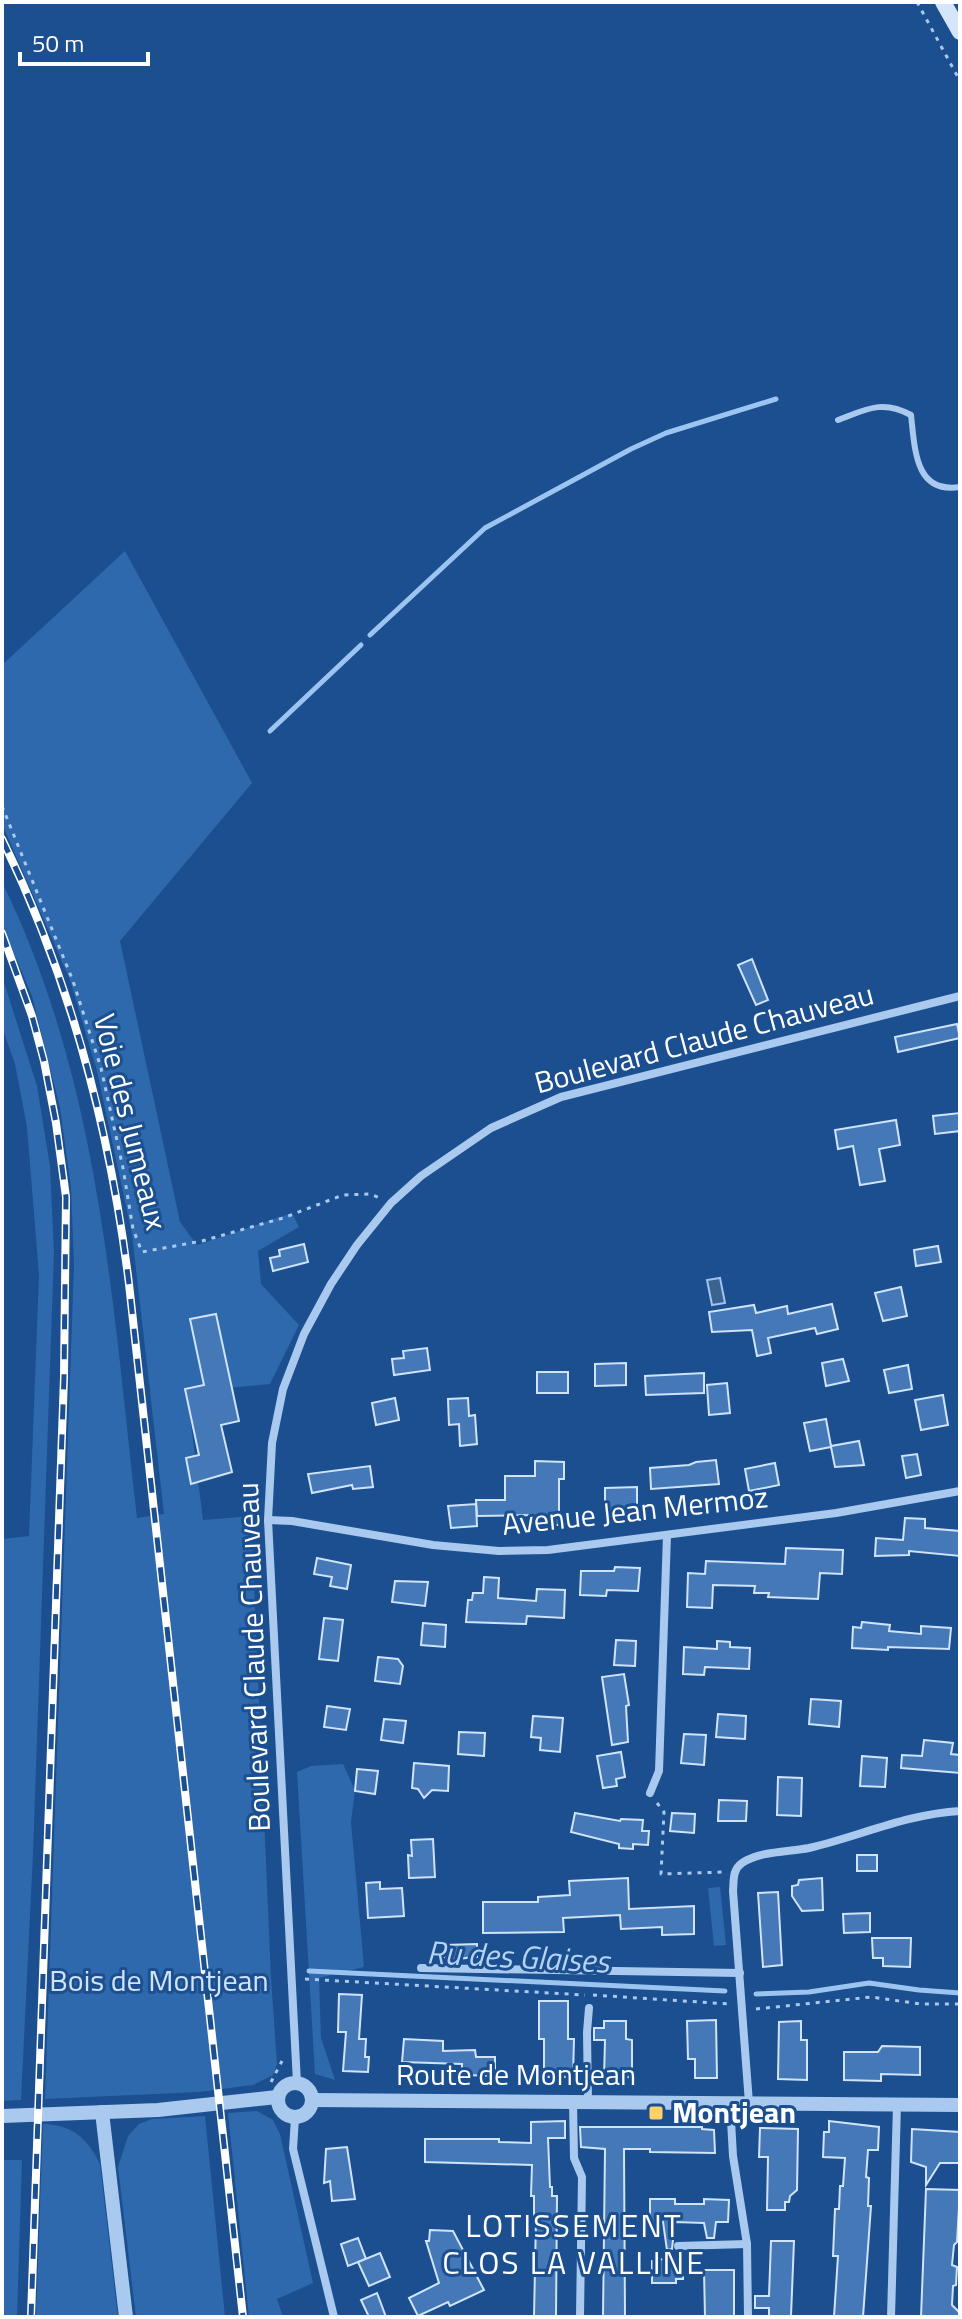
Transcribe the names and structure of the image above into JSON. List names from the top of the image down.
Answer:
{
  "streets": {
    "street": ["Boulevard Claude Chauveau", "Avenue Jean Mermoz", "Route de Montjean"],
    "path": ["Voie des Jumeaux"]
  },
  "crossings": [
    ["Boulevard Claude Chauveau", "Voie des Jumeaux"],
    ["Boulevard Claude Chauveau", "Avenue Jean Mermoz"],
    ["Boulevard Claude Chauveau", "Route de Montjean"]
  ],
  "districts": ["LOTISSEMENT CLOS LA VALLINE"],
  "water": ["Ru des Glaises"],
  "parks": ["Bois de Montjean"],
  "places": {
    "transit": ["Montjean"]
  },
  "scale_bar": "50 m"
}
